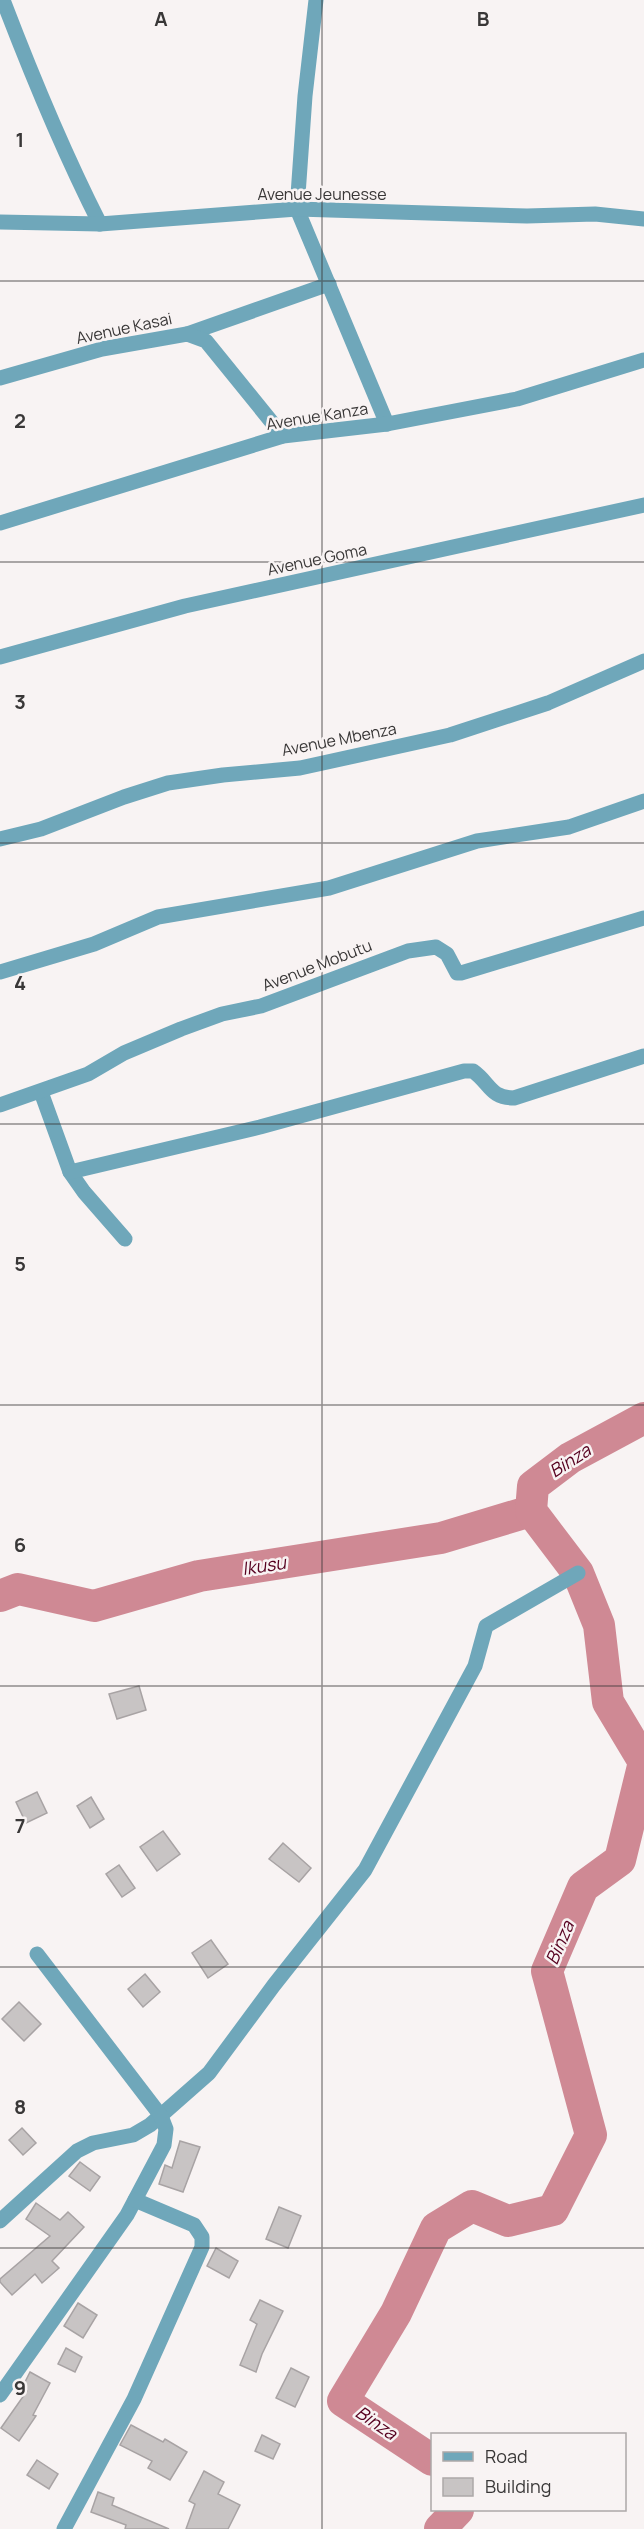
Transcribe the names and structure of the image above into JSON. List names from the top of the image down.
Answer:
{
  "streets": {
    "street": [
      "Avenue Jeunesse",
      "Avenue Kasai",
      "Avenue Kanza",
      "Avenue Goma",
      "Avenue Mbenza",
      "Avenue Mobutu"
    ]
  },
  "crossings": [
    ["Avenue Kasai", "Avenue Kanza"]
  ],
  "water": ["Binza", "Ikusu"],
  "legend": ["Road", "Building"],
  "grid": {
    "columns": ["A", "B"],
    "rows": [
      "1",
      "2",
      "3",
      "4",
      "5",
      "6",
      "7",
      "8",
      "9"
    ]
  }
}
